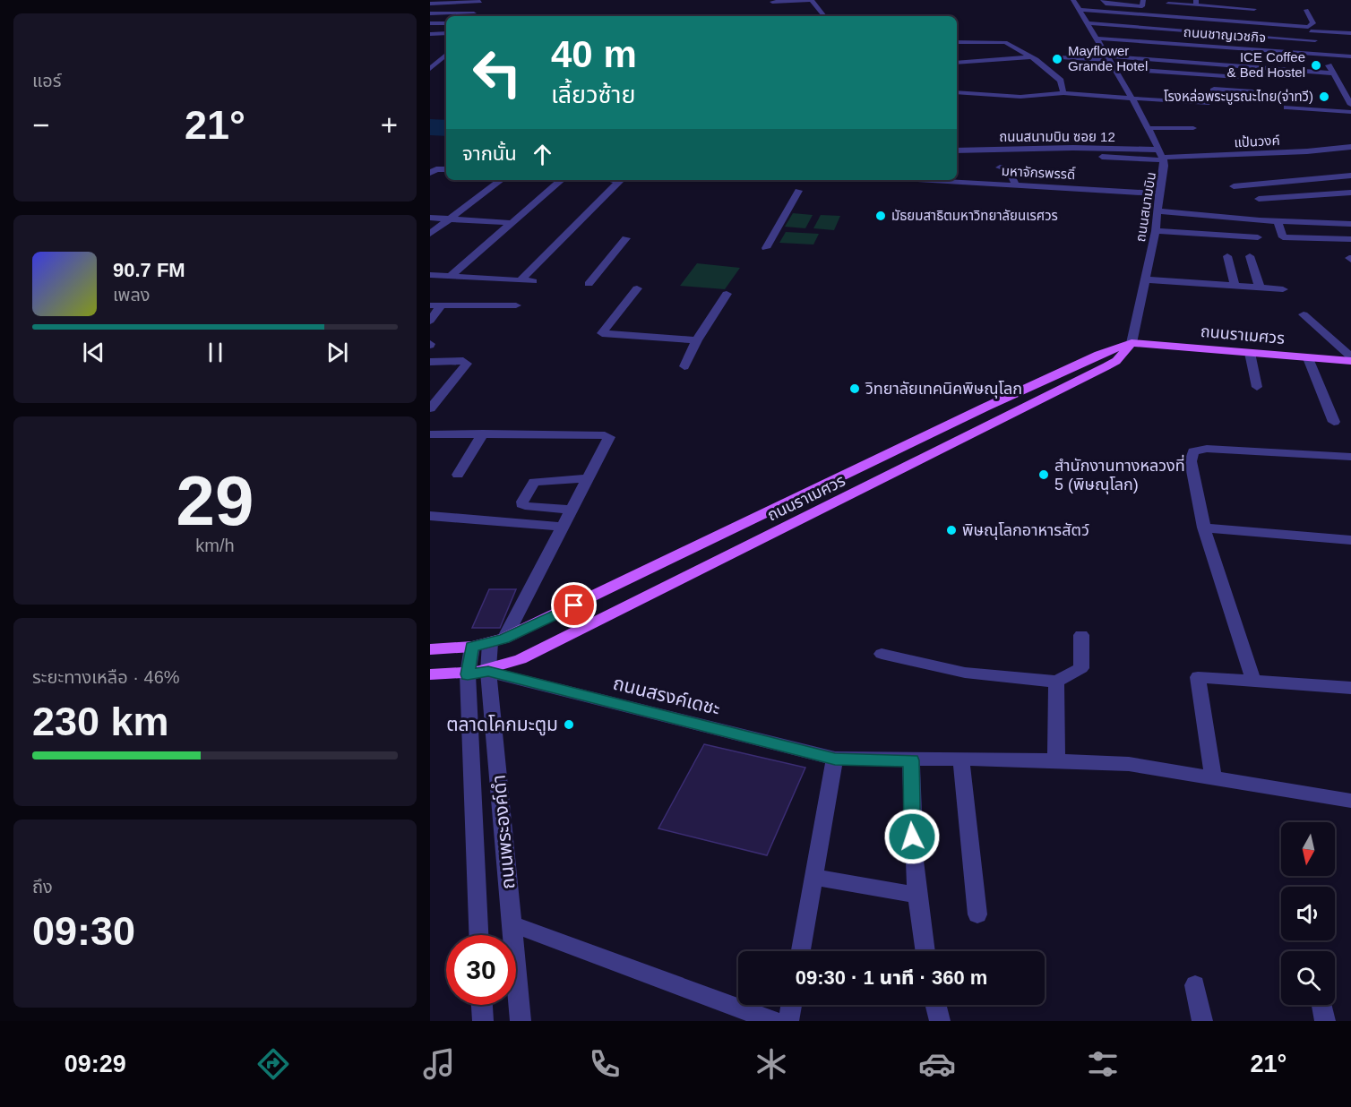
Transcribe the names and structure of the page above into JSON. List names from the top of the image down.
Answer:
{
  "streets": {
    "main road": ["ถนนราเมศวร"],
    "street": [
      "ถนนชาญเวชกิจ",
      "ถนนสนามบิน ซอย 12",
      "แป้นวงค์",
      "มหาจักรพรรดิ์",
      "ถนนสนามบิน",
      "ถนนสรงค์เดชะ",
      "ถนนพระองค์ดำ"
    ]
  },
  "crossings": [
    ["ถนนชาญเวชกิจ", "ถนนสนามบิน"],
    ["ถนนสนามบิน ซอย 12", "แป้นวงค์"],
    ["ถนนสนามบิน ซอย 12", "ถนนสนามบิน"],
    ["แป้นวงค์", "ถนนสนามบิน"],
    ["มหาจักรพรรดิ์", "ถนนสนามบิน"],
    ["ถนนสนามบิน", "ถนนราเมศวร"],
    ["ถนนราเมศวร", "ถนนสรงค์เดชะ"],
    ["ถนนราเมศวร", "ถนนพระองค์ดำ"],
    ["ถนนสรงค์เดชะ", "ถนนพระองค์ดำ"]
  ],
  "places": [
    "Mayflower Grande Hotel",
    "ICE Coffee & Bed Hostel",
    "โรงหล่อพระบูรณะไทย(จ่าทวี)",
    "มัธยมสาธิตมหาวิทยาลัยนเรศวร",
    "วิทยาลัยเทคนิคพิษณุโลก",
    "สำนักงานทางหลวงที่ 5 (พิษณุโลก)",
    "พิษณุโลกอาหารสัตว์",
    "ตลาดโคกมะตูม"
  ],
  "north": "bottom",
  "page": {
    "tile": [
      "แอร์",
      ["29", "km/h"],
      ["ระยะทางเหลือ · 46%", "230 km"],
      ["ถึง", "09:30"]
    ],
    "turn": ["40 m", "เลี้ยวซ้าย"],
    "heat": ["−", "21°", "+"],
    "then": "จากนั้น",
    "song": ["90.7 FM", "เพลง"],
    "limit": "30",
    "trip": "09:30 · 1 นาที · 360 m",
    "tabs": ["09:29", "21°"]
  }
}
